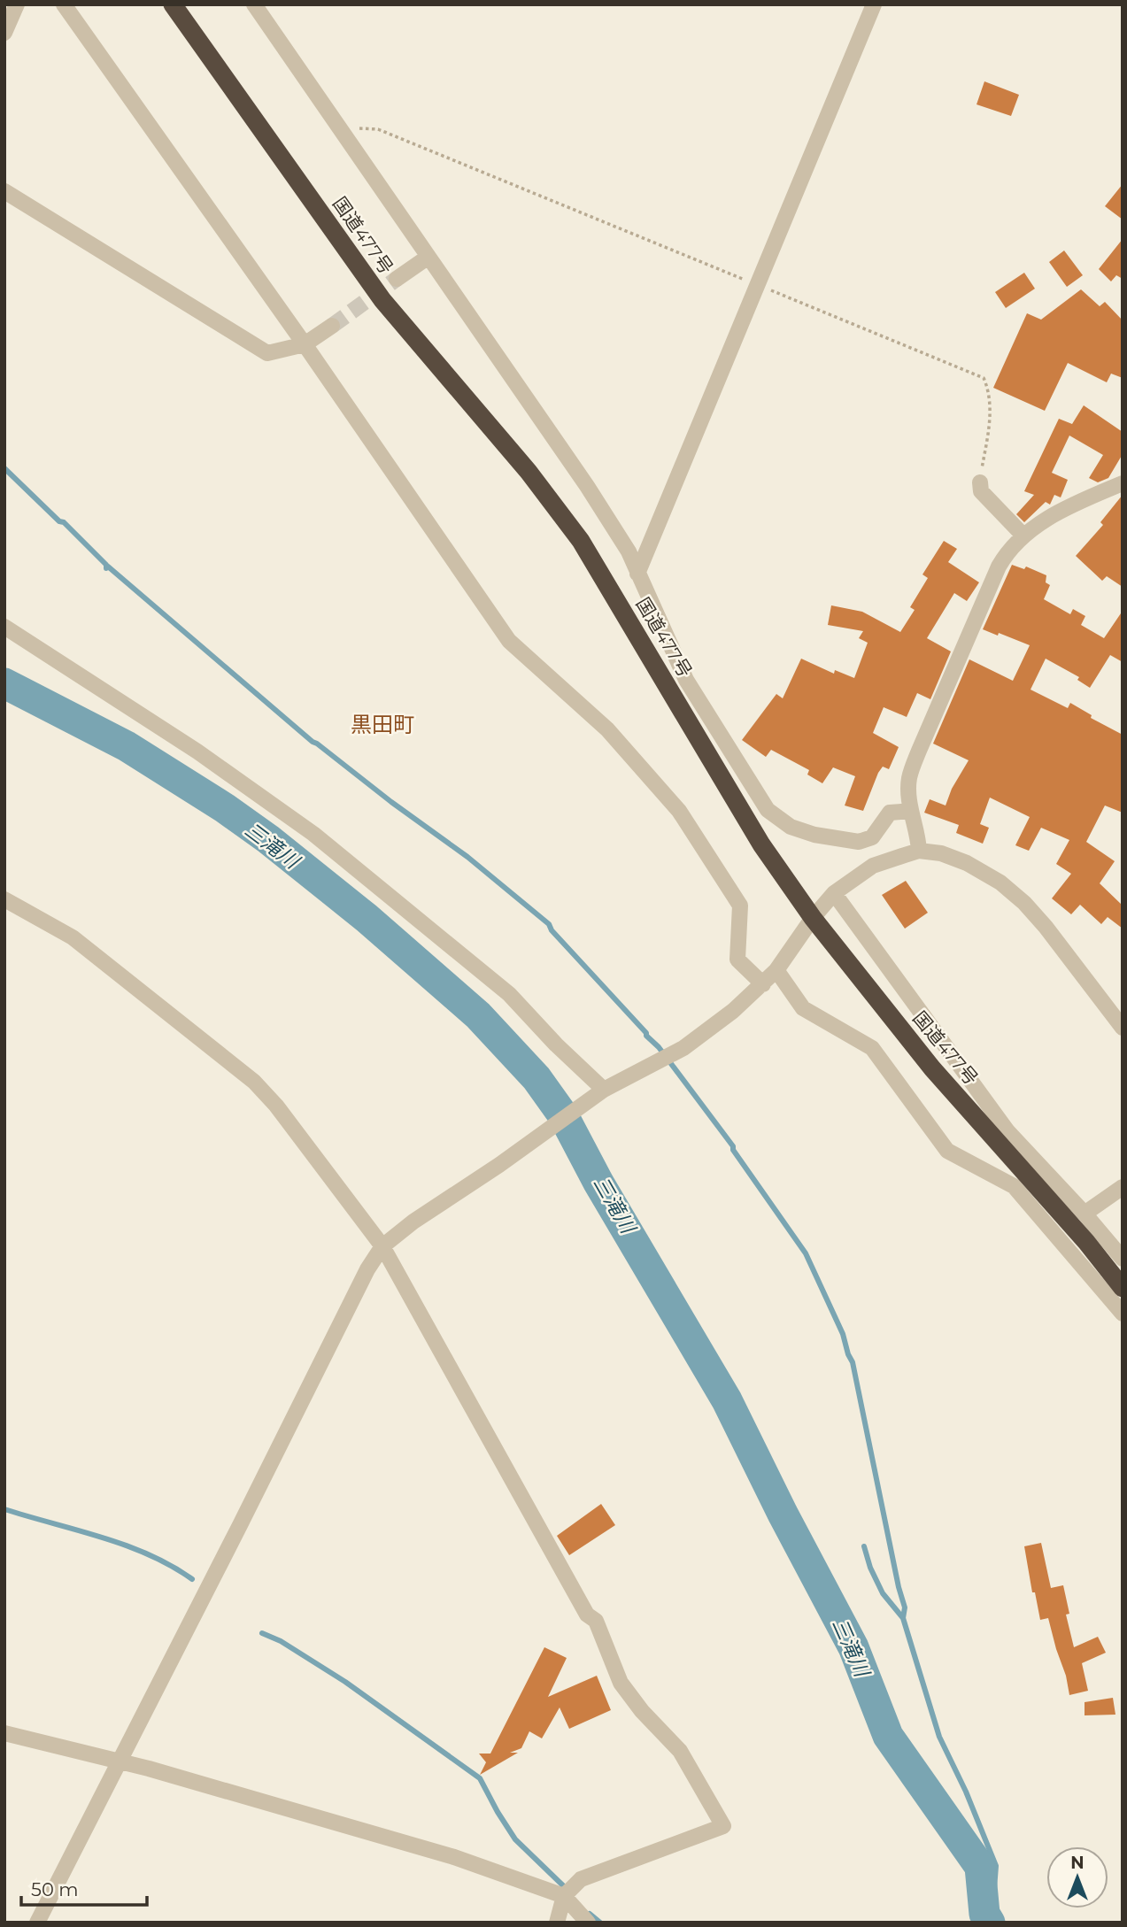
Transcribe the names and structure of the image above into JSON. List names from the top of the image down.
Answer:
{
  "streets": {
    "highway": ["国道477号"]
  },
  "districts": ["黒田町"],
  "water": ["三滝川"],
  "scale_bar": "50 m",
  "north": "top"
}
